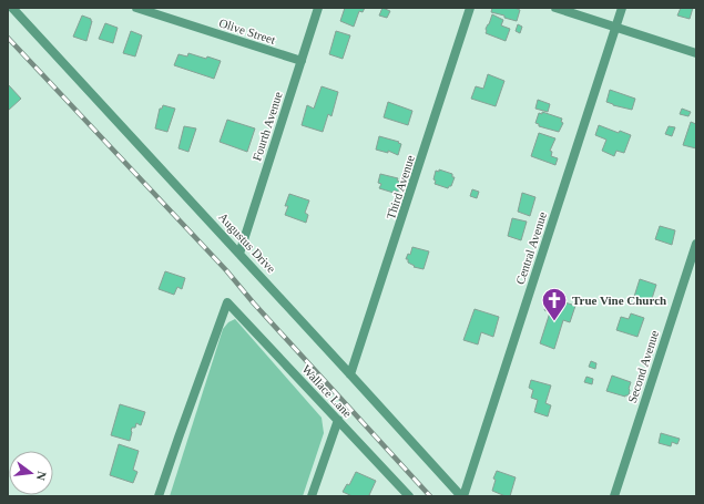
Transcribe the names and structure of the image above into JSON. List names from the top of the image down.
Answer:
{
  "streets": {
    "street": [
      "Olive Street",
      "Fourth Avenue",
      "Third Avenue",
      "Augustus Drive",
      "Central Avenue",
      "Second Avenue",
      "Wallace Lane"
    ]
  },
  "crossings": [
    ["Olive Street", "Fourth Avenue"],
    ["Fourth Avenue", "Augustus Drive"],
    ["Third Avenue", "Augustus Drive"],
    ["Augustus Drive", "Central Avenue"]
  ],
  "places": {
    "church": ["True Vine Church"]
  },
  "north": "right"
}
